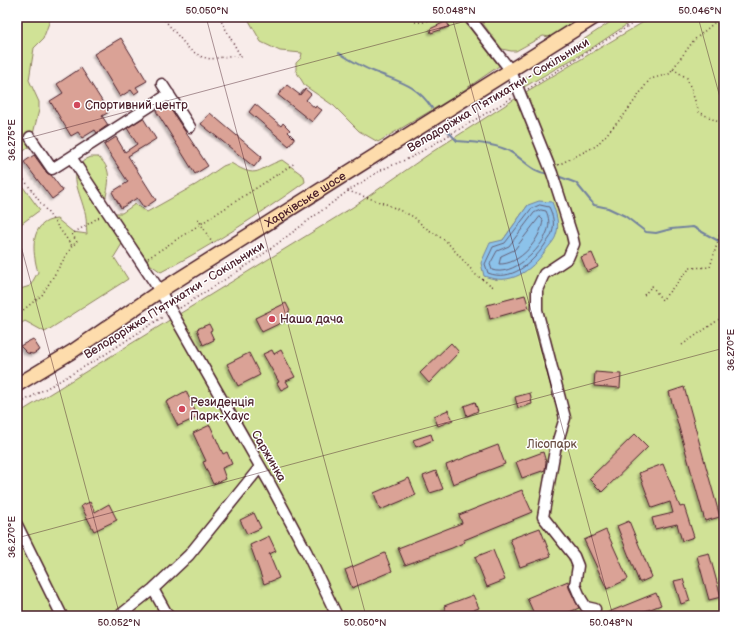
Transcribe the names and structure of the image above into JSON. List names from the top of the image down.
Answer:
{
  "streets": {
    "main road": ["Харківське шосе"],
    "street": ["Саржинка"],
    "path": ["Велодоріжка П'ятихатки - Сокільники"]
  },
  "crossings": [
    ["Велодоріжка П'ятихатки - Сокільники", "Саржинка"],
    ["Харківське шосе", "Саржинка"]
  ],
  "parks": ["Лісопарк"],
  "places": ["Спортивний центр", "Наша дача", "Резиденція Парк-Хаус"],
  "coordinates": [
    "50.050°N",
    "50.048°N",
    "50.046°N",
    "36.275°E",
    "36.270°E",
    "50.052°N"
  ]
}
